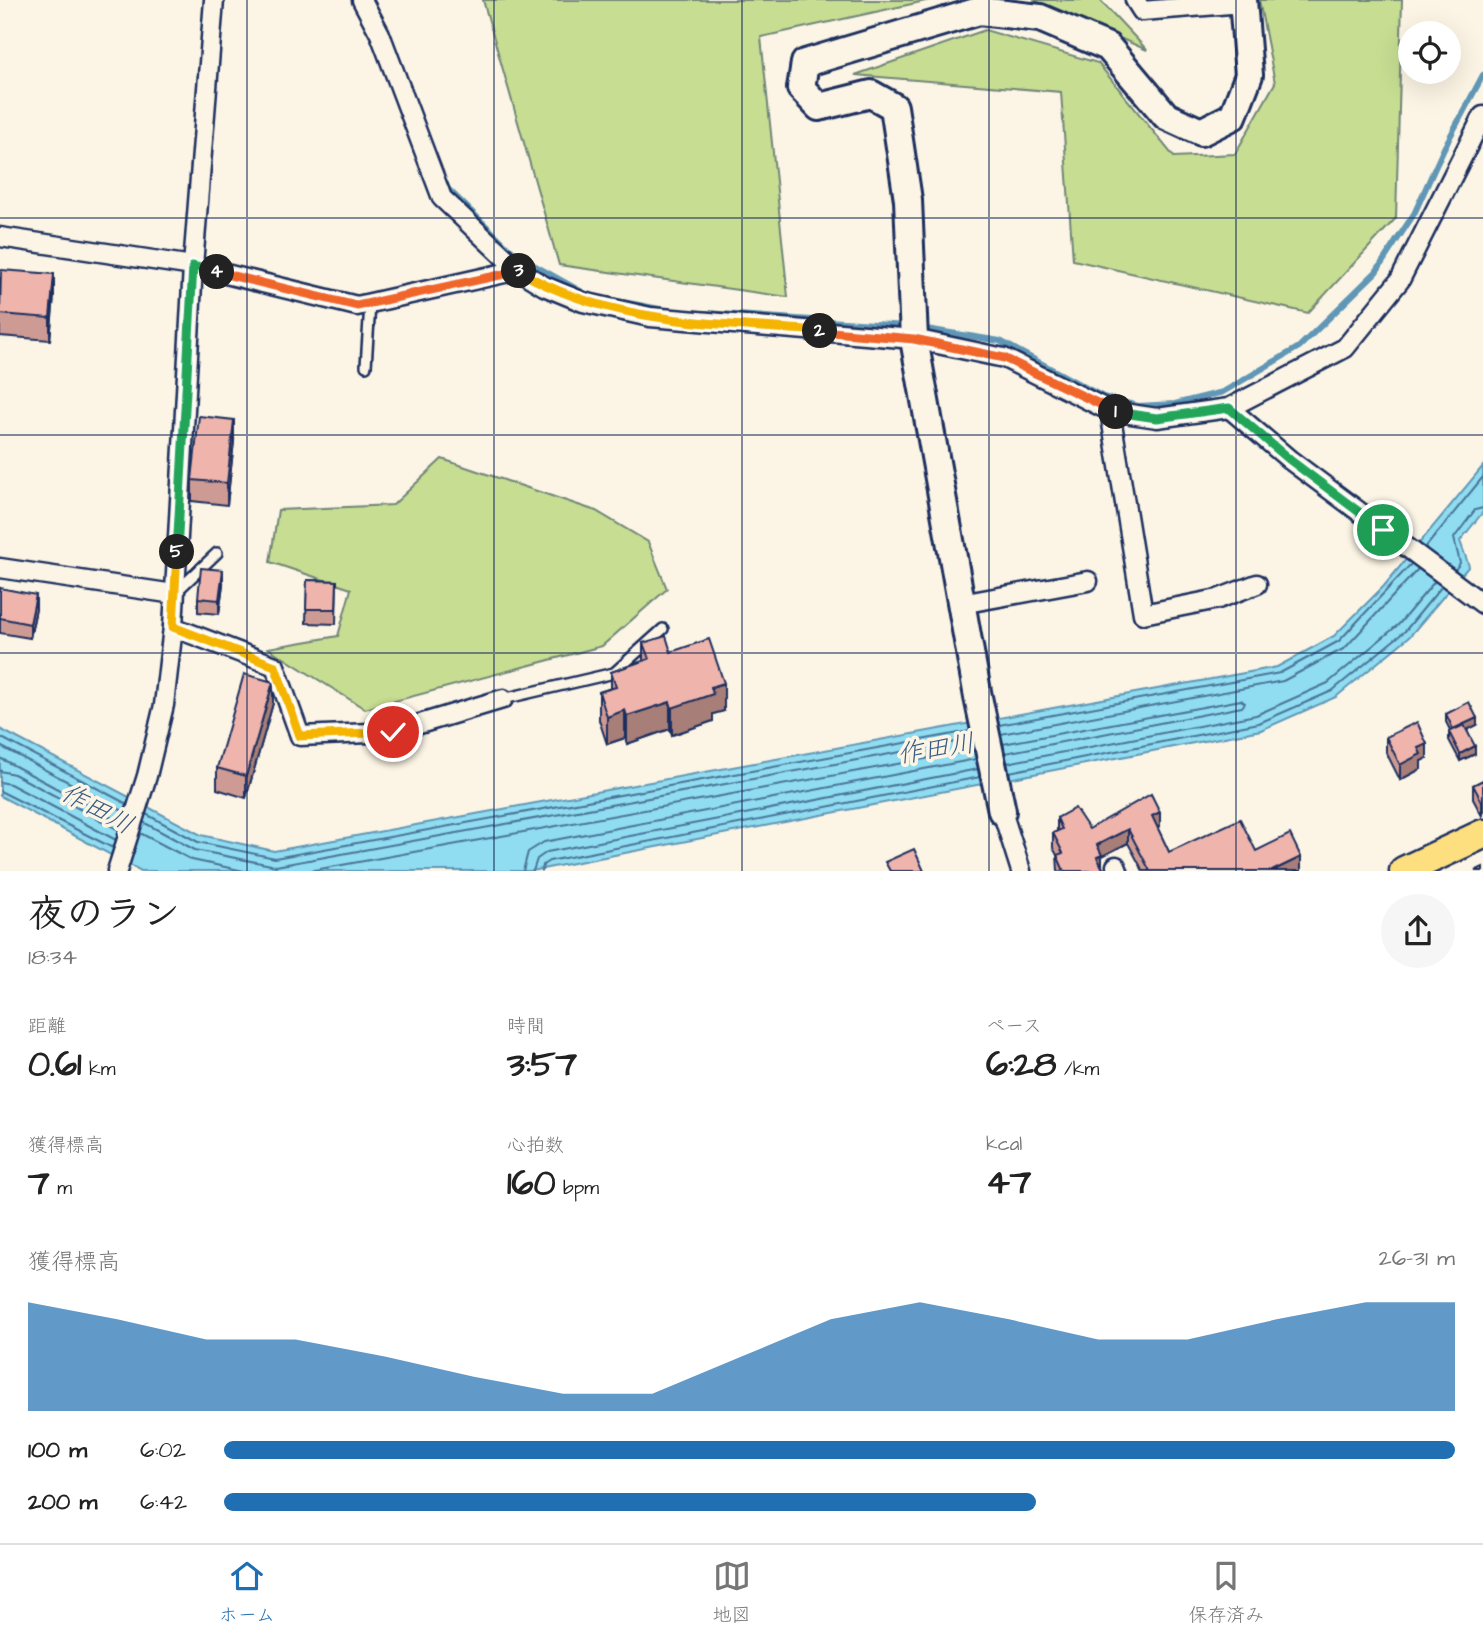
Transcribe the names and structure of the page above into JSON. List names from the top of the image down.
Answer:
{
  "water": ["作田川"],
  "page": {
    "pins": [
      "3",
      "4",
      "2",
      "1",
      "5"
    ],
    "heading": ["夜のラン", "18:34"],
    "stats": [
      ["距離", "0.61 km"],
      ["時間", "3:57"],
      ["ペース", "6:28 /km"],
      ["獲得標高", "7 m"],
      ["心拍数", "160 bpm"],
      ["kcal", "47"]
    ],
    "chart": ["獲得標高", "26–31 m"],
    "list": [
      {
        "name": "100 m",
        "note": "6:02"
      },
      {
        "name": "200 m",
        "note": "6:42"
      }
    ],
    "tabs": ["ホーム", "地図", "保存済み"]
  }
}
